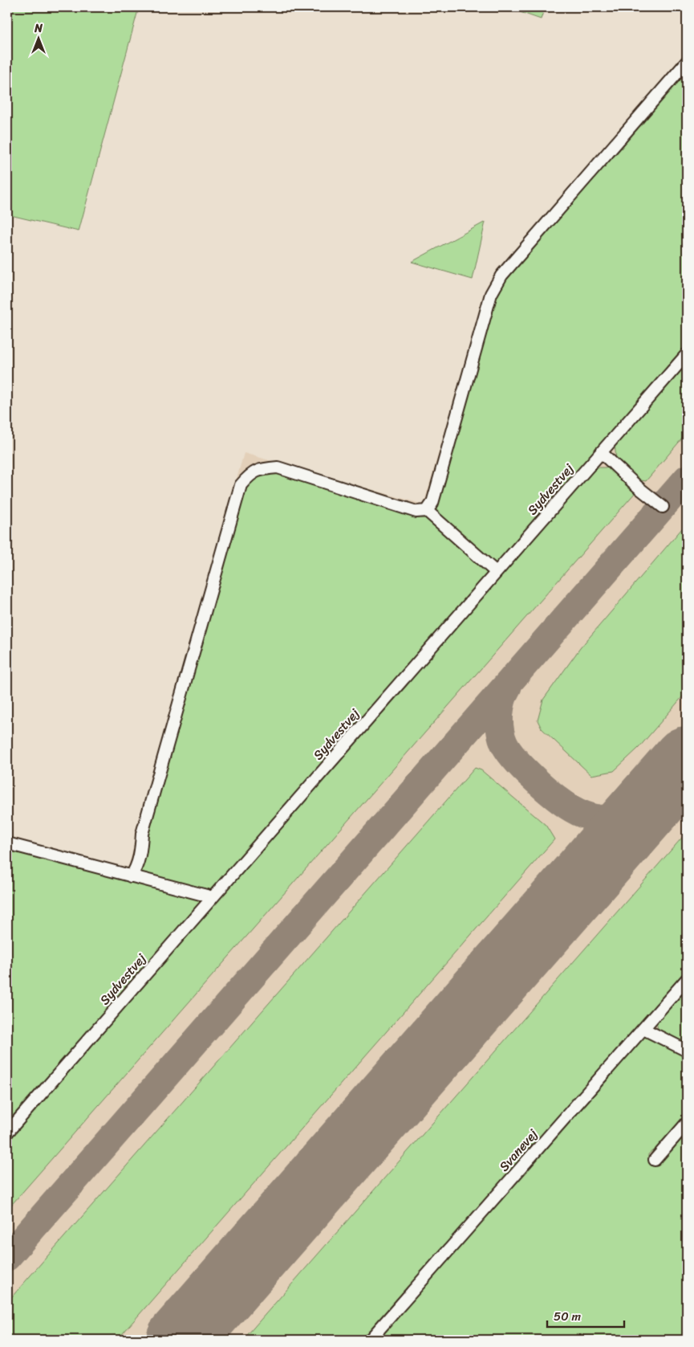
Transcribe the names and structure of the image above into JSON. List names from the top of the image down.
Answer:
{
  "streets": {
    "lane": ["Sydvestvej", "Svanevej"]
  },
  "scale_bar": "50 m",
  "north": "top"
}
